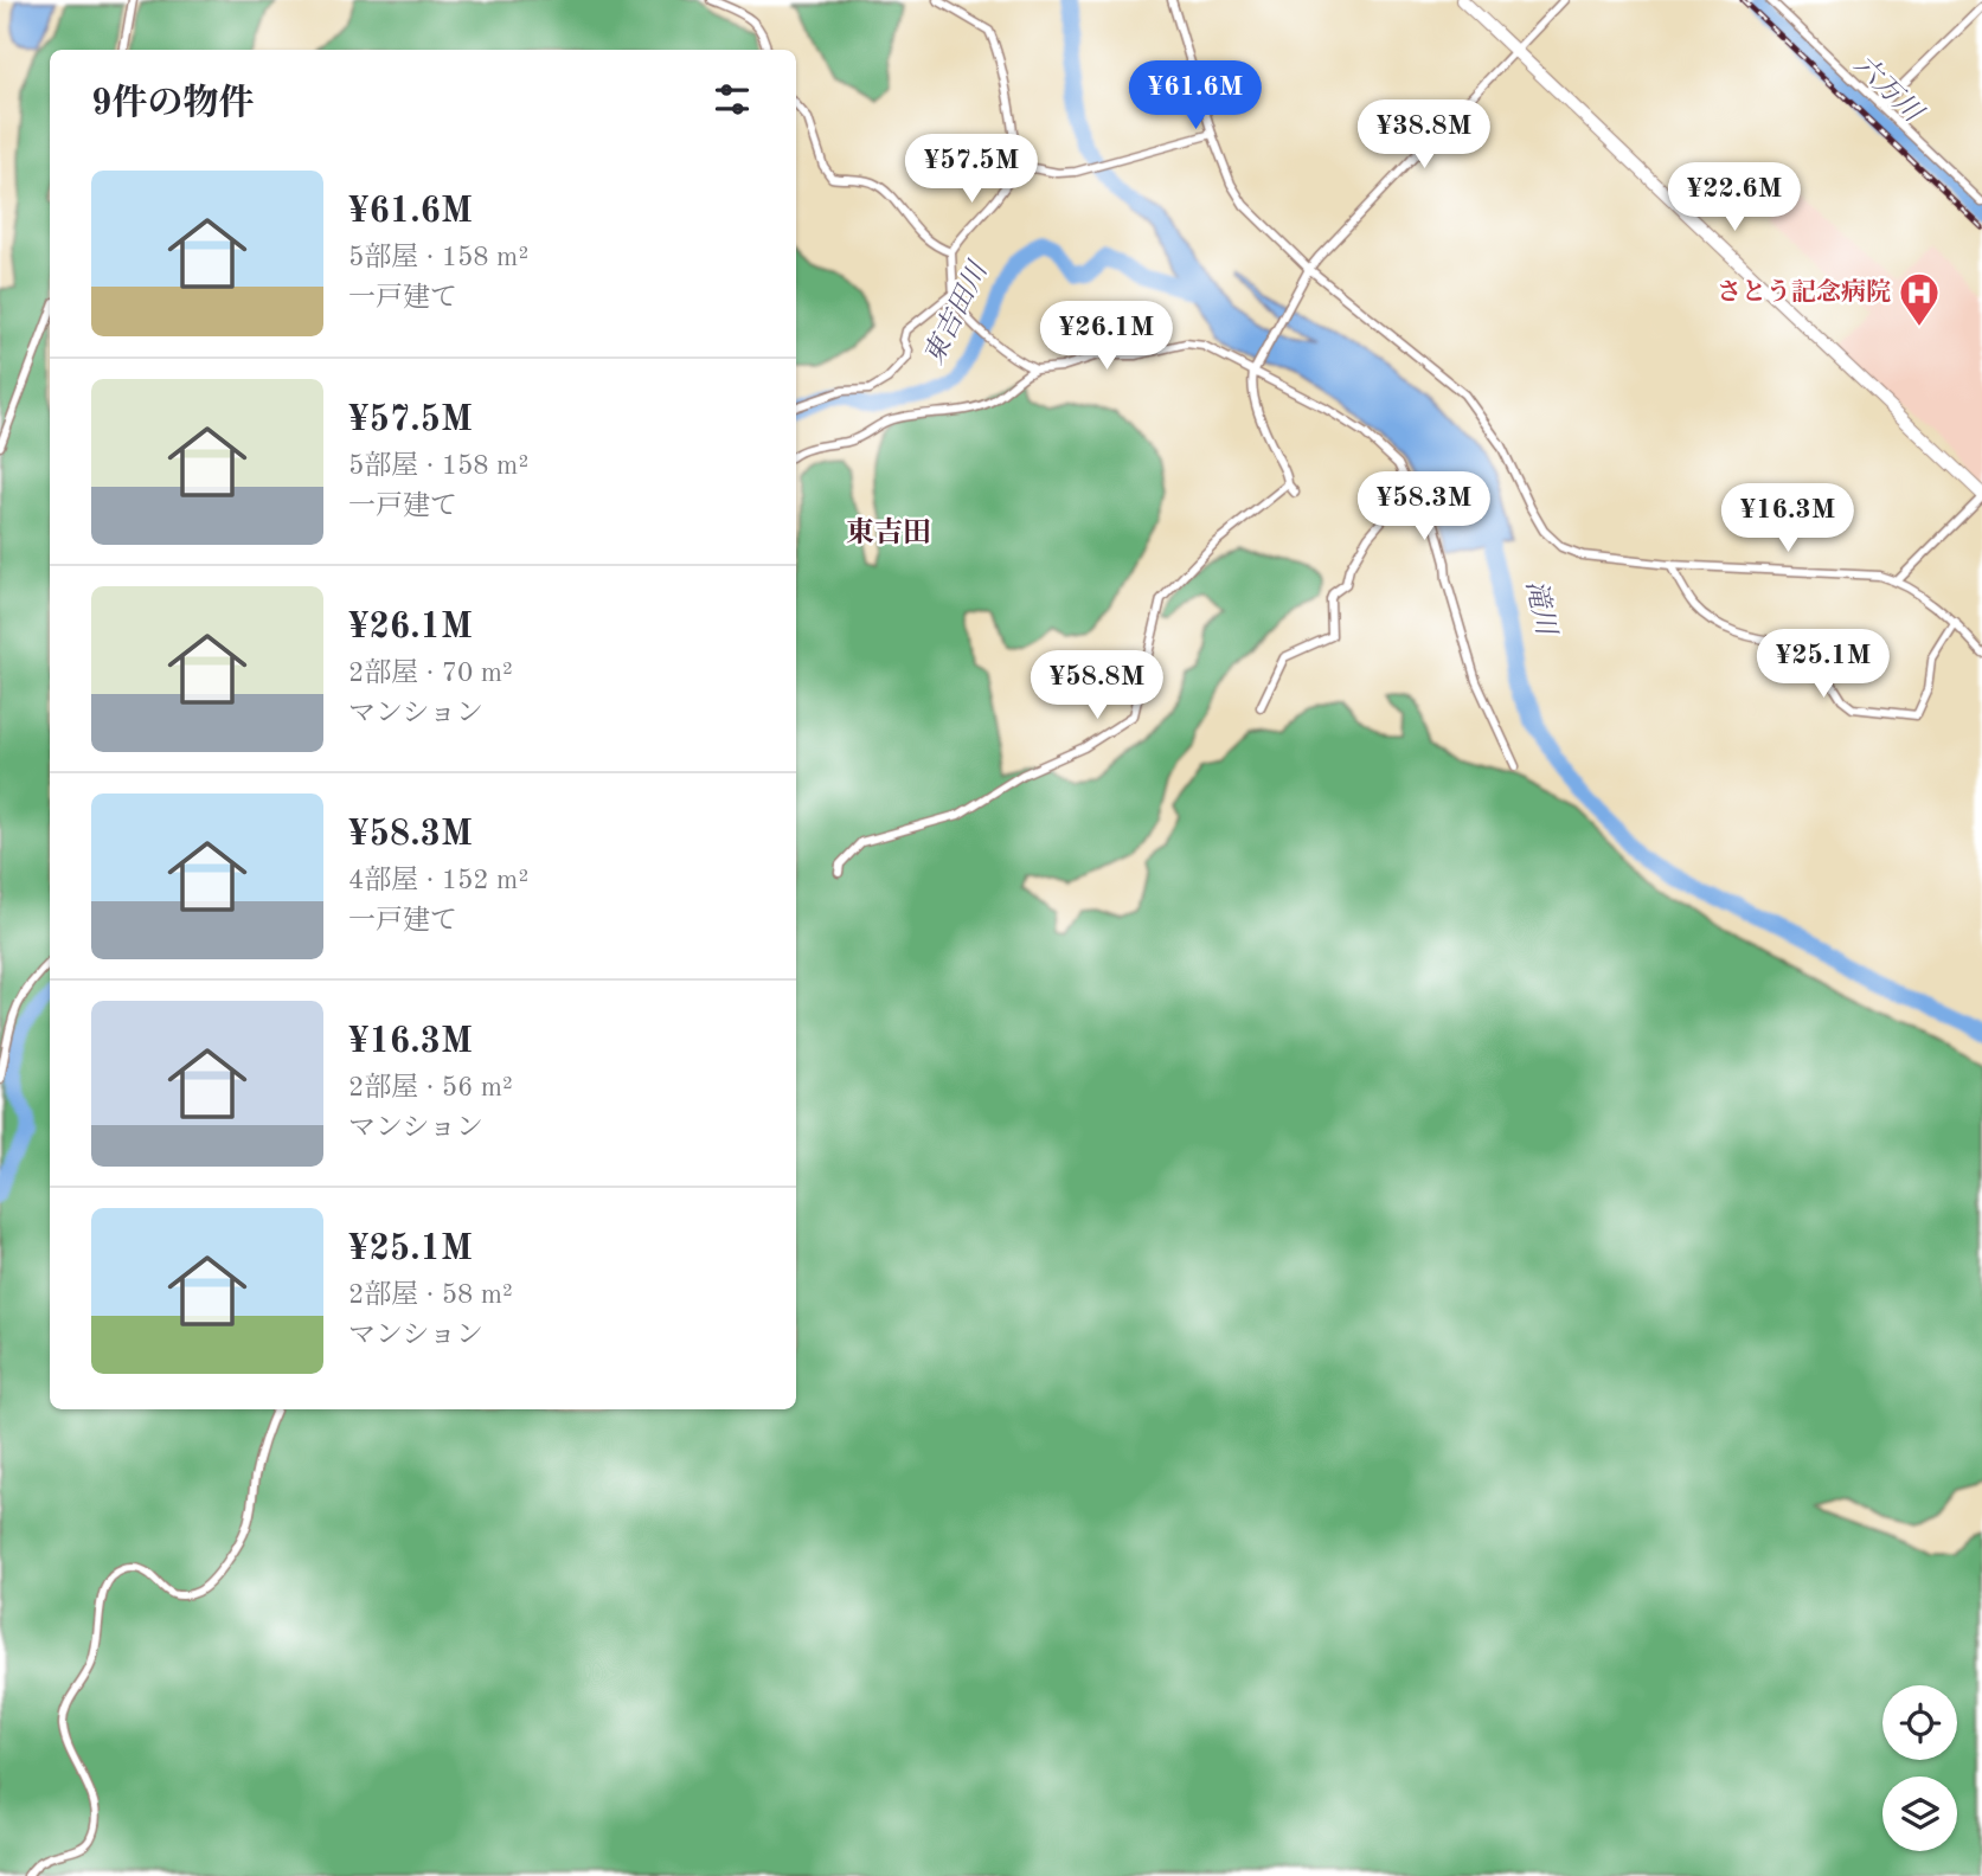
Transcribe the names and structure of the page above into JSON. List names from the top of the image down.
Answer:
{
  "districts": ["東吉田"],
  "water": ["六万川", "東吉田川", "滝川"],
  "places": {
    "hospital": ["さとう記念病院"]
  },
  "page": {
    "heading": "9件の物件",
    "price": [
      "¥61.6M",
      "¥38.8M",
      "¥57.5M",
      "¥22.6M",
      "¥26.1M",
      "¥58.3M",
      "¥16.3M",
      "¥25.1M",
      "¥58.8M"
    ],
    "list": [
      {
        "name": "¥61.6M",
        "note": "5部屋 · 158 m² · 一戸建て"
      },
      {
        "name": "¥57.5M",
        "note": "5部屋 · 158 m² · 一戸建て"
      },
      {
        "name": "¥26.1M",
        "note": "2部屋 · 70 m² · マンション"
      },
      {
        "name": "¥58.3M",
        "note": "4部屋 · 152 m² · 一戸建て"
      },
      {
        "name": "¥16.3M",
        "note": "2部屋 · 56 m² · マンション"
      },
      {
        "name": "¥25.1M",
        "note": "2部屋 · 58 m² · マンション"
      }
    ]
  }
}
